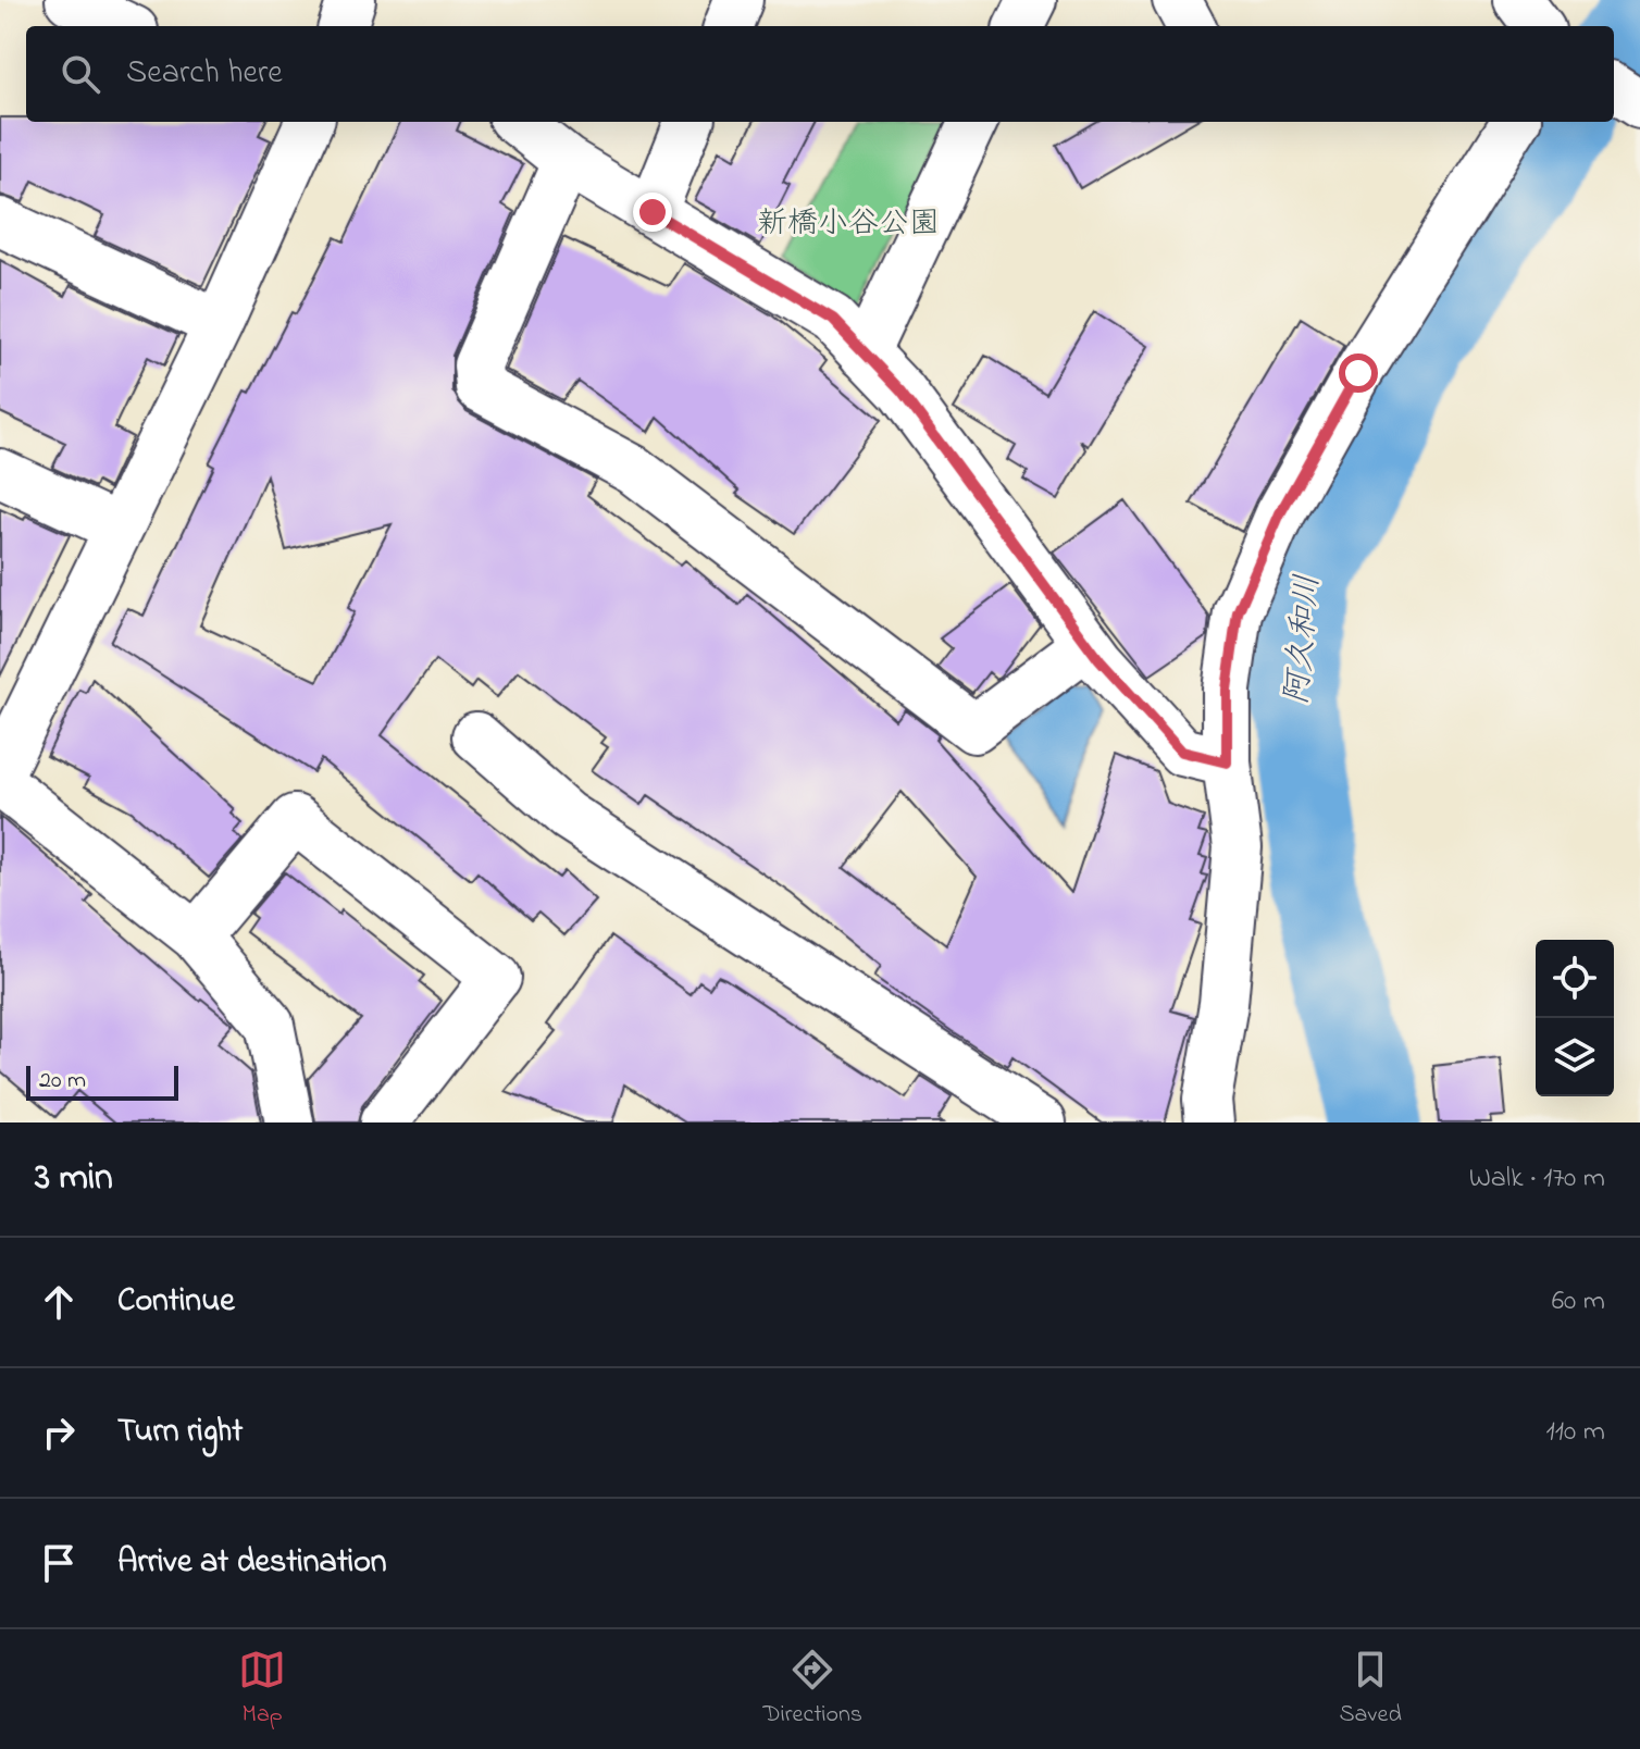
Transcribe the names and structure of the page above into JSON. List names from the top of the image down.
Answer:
{
  "water": ["阿久和川"],
  "parks": ["新橋小谷公園"],
  "scale_bar": "20 m",
  "page": {
    "search": "Search here",
    "scale": "20 m",
    "heading": ["3 min", "Walk · 170 m"],
    "list": [
      ["Continue", "60 m"],
      ["Turn right", "110 m"],
      "Arrive at destination"
    ],
    "nav": ["Map", "Directions", "Saved"]
  }
}
